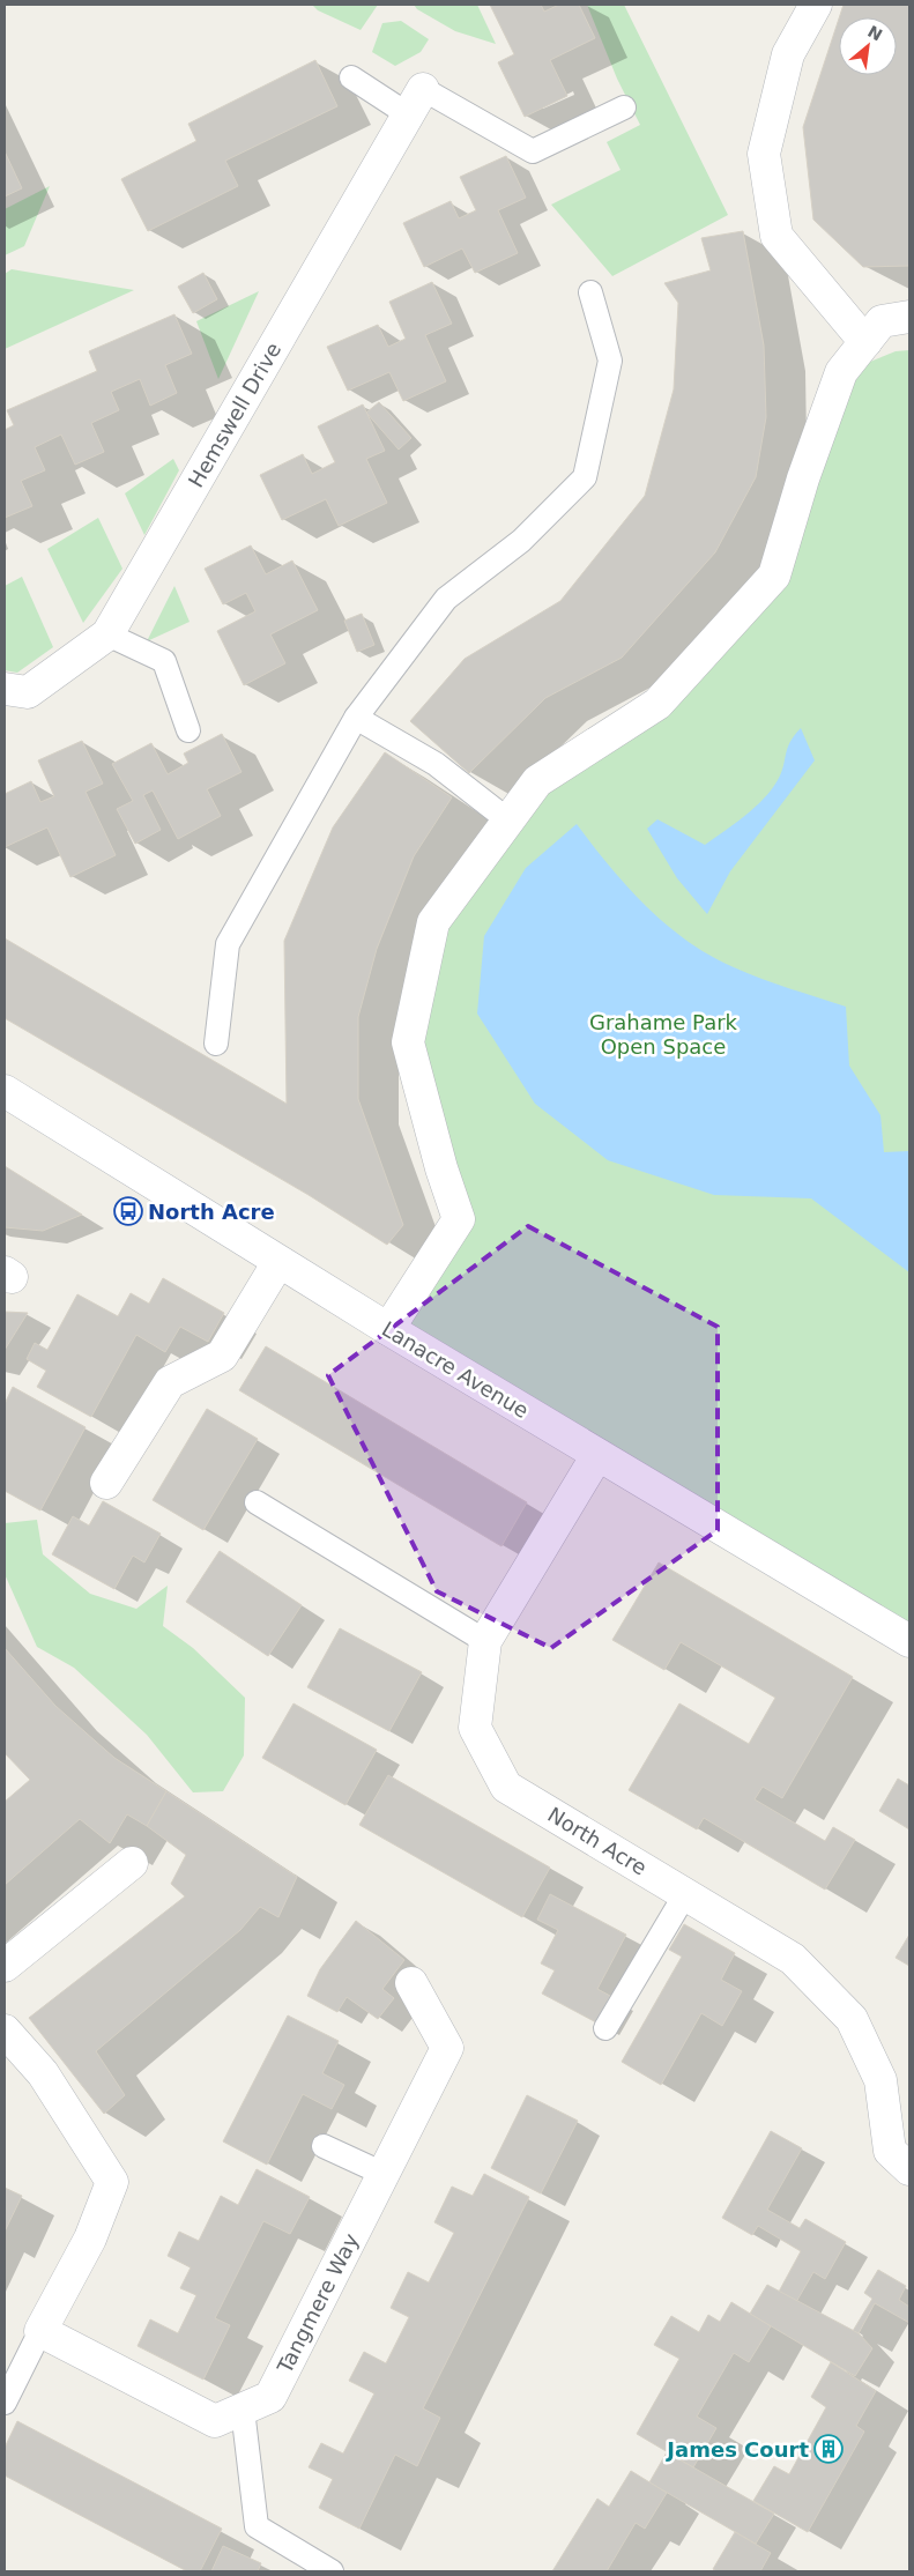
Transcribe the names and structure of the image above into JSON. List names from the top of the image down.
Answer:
{
  "streets": {
    "street": [
      "Hemswell Drive",
      "Lanacre Avenue",
      "North Acre",
      "Tangmere Way"
    ]
  },
  "crossings": [
    ["Lanacre Avenue", "North Acre"]
  ],
  "parks": ["Grahame Park Open Space"],
  "places": {
    "bus stop": ["North Acre"],
    "building": ["James Court"]
  },
  "north": "top right"
}
